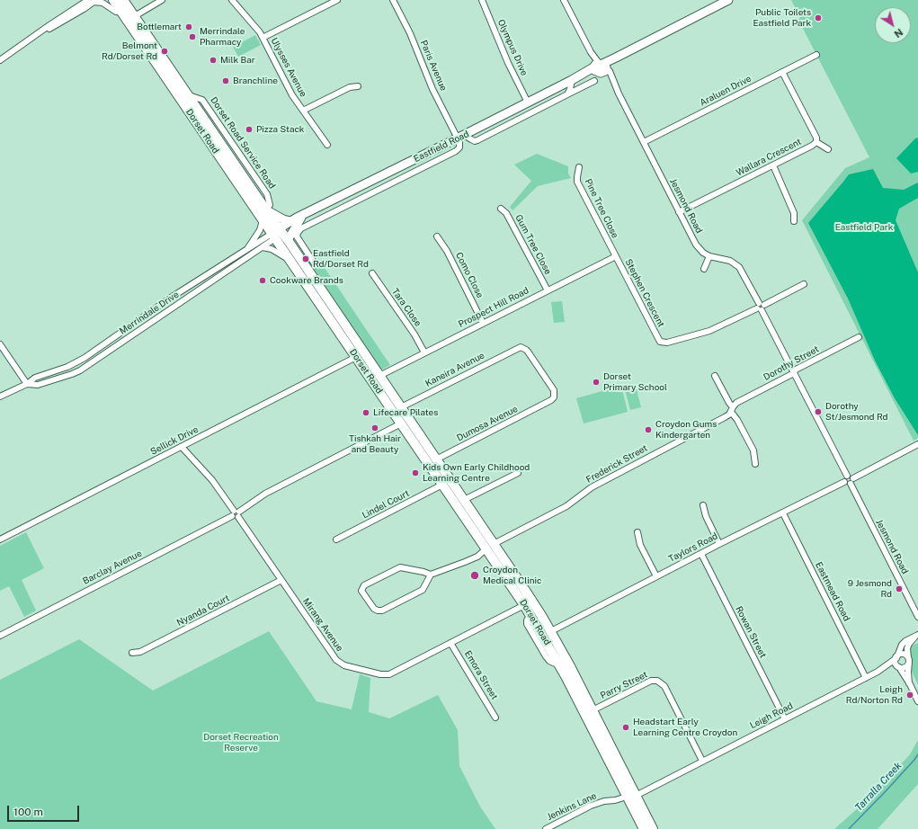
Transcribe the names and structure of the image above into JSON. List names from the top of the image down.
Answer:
{
  "streets": {
    "main road": ["Dorset Road", "Eastfield Road"],
    "street": [
      "Olympus Drive",
      "Paris Avenue",
      "Ulysses Avenue",
      "Araluen Drive",
      "Wallara Crescent",
      "Jesmond Road",
      "Pine Tree Close",
      "Gum Tree Close",
      "Como Close",
      "Stephen Crescent",
      "Tara Close",
      "Prospect Hill Road",
      "Merrindale Drive",
      "Dorothy Street",
      "Kaneira Avenue",
      "Dumosa Avenue",
      "Sellick Drive",
      "Frederick Street",
      "Lindel Court",
      "Taylors Road",
      "Barclay Avenue",
      "Eastmead Road",
      "Nyanda Court",
      "Mirang Avenue",
      "Rowan Street",
      "Emora Street",
      "Parry Street",
      "Leigh Road",
      "Jenkins Lane"
    ]
  },
  "crossings": [
    ["Olympus Drive", "Eastfield Road"],
    ["Paris Avenue", "Eastfield Road"],
    ["Araluen Drive", "Jesmond Road"],
    ["Dorset Road", "Eastfield Road"],
    ["Dorset Road", "Prospect Hill Road"],
    ["Dorset Road", "Merrindale Drive"],
    ["Dorset Road", "Kaneira Avenue"],
    ["Dorset Road", "Dumosa Avenue"],
    ["Dorset Road", "Sellick Drive"],
    ["Dorset Road", "Frederick Street"],
    ["Dorset Road", "Lindel Court"],
    ["Dorset Road", "Taylors Road"],
    ["Dorset Road", "Barclay Avenue"],
    ["Dorset Road", "Mirang Avenue"],
    ["Dorset Road", "Parry Street"],
    ["Dorset Road", "Leigh Road"],
    ["Dorset Road", "Jenkins Lane"],
    ["Eastfield Road", "Jesmond Road"],
    ["Eastfield Road", "Merrindale Drive"],
    ["Wallara Crescent", "Jesmond Road"],
    ["Jesmond Road", "Stephen Crescent"],
    ["Jesmond Road", "Dorothy Street"],
    ["Jesmond Road", "Taylors Road"],
    ["Pine Tree Close", "Stephen Crescent"],
    ["Pine Tree Close", "Prospect Hill Road"],
    ["Gum Tree Close", "Prospect Hill Road"],
    ["Como Close", "Prospect Hill Road"],
    ["Stephen Crescent", "Prospect Hill Road"],
    ["Tara Close", "Prospect Hill Road"],
    ["Dorothy Street", "Frederick Street"],
    ["Kaneira Avenue", "Dumosa Avenue"],
    ["Sellick Drive", "Mirang Avenue"],
    ["Taylors Road", "Eastmead Road"],
    ["Taylors Road", "Rowan Street"],
    ["Barclay Avenue", "Mirang Avenue"],
    ["Eastmead Road", "Leigh Road"],
    ["Nyanda Court", "Mirang Avenue"],
    ["Mirang Avenue", "Emora Street"],
    ["Rowan Street", "Leigh Road"],
    ["Parry Street", "Leigh Road"],
    ["Leigh Road", "Jenkins Lane"]
  ],
  "water": ["Tarralla Creek"],
  "parks": ["Eastfield Park", "Dorset Recreation Reserve"],
  "places": [
    "Public Toilets Eastfield Park",
    "Bottlemart",
    "Merrindale Pharmacy",
    "Belmont Rd/Dorset Rd",
    "Milk Bar",
    "Branchline",
    "Pizza Stack",
    "Eastfield Rd/Dorset Rd",
    "Cookware Brands",
    "Dorset Primary School",
    "Dorothy St/Jesmond Rd",
    "Lifecare Pilates",
    "Tishkah Hair and Beauty",
    "Croydon Gums Kindergarten",
    "Kids Own Early Childhood Learning Centre",
    "Croydon Medical Clinic",
    "9 Jesmond Rd",
    "Leigh Rd/Norton Rd",
    "Headstart Early Learning Centre Croydon"
  ],
  "scale_bar": "100 m",
  "north": "bottom right"
}
